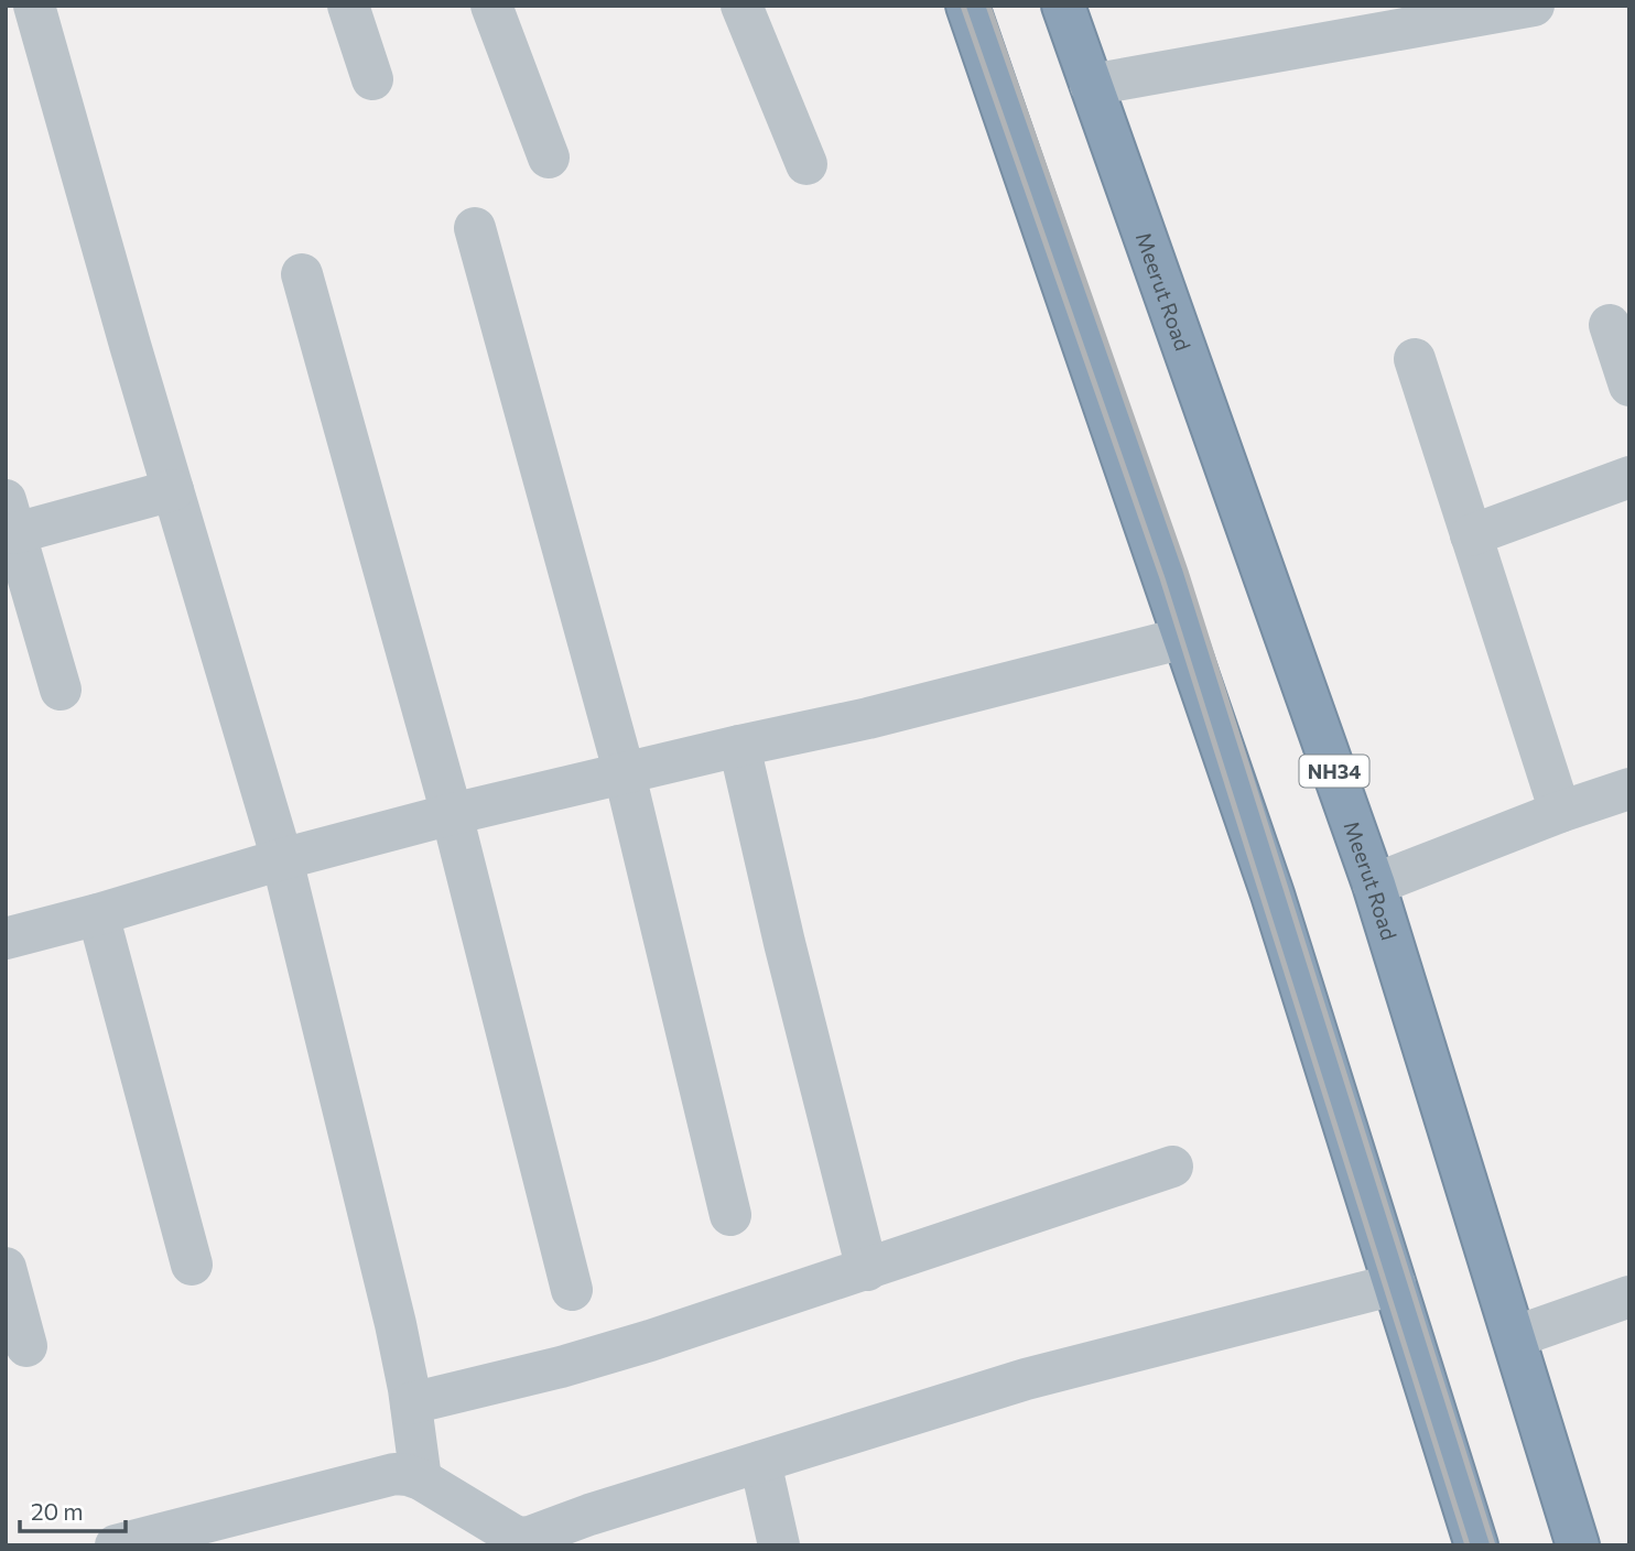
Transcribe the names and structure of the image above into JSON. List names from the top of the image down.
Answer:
{
  "streets": {
    "highway": ["Meerut Road", "NH34"]
  },
  "scale_bar": "20 m"
}
